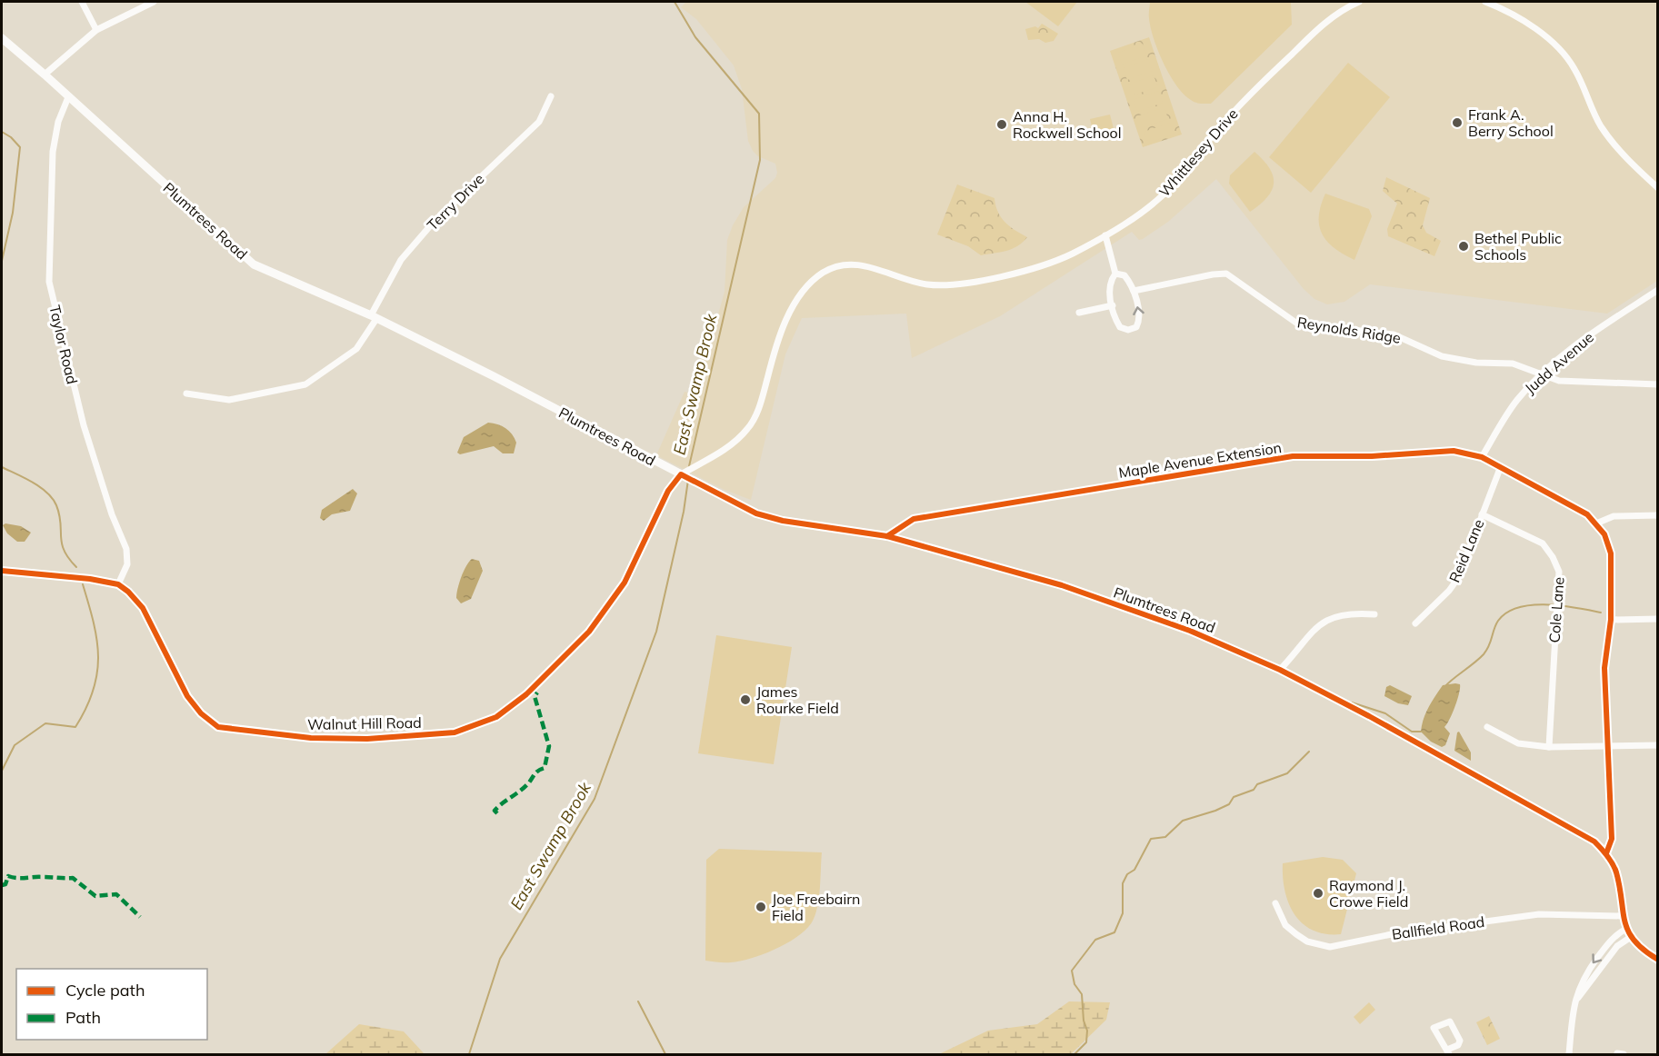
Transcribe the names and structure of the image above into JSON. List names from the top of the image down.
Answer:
{
  "streets": {
    "main road": ["Plumtrees Road", "Walnut Hill Road"],
    "street": [
      "Whittlesey Drive",
      "Terry Drive",
      "Reynolds Ridge",
      "Taylor Road",
      "Judd Avenue",
      "Maple Avenue Extension",
      "Reid Lane",
      "Cole Lane",
      "Ballfield Road"
    ]
  },
  "crossings": [
    ["Whittlesey Drive", "Plumtrees Road"],
    ["Whittlesey Drive", "Walnut Hill Road"],
    ["Terry Drive", "Plumtrees Road"],
    ["Plumtrees Road", "Taylor Road"],
    ["Plumtrees Road", "Maple Avenue Extension"],
    ["Plumtrees Road", "Walnut Hill Road"],
    ["Reynolds Ridge", "Judd Avenue"],
    ["Taylor Road", "Walnut Hill Road"],
    ["Judd Avenue", "Maple Avenue Extension"],
    ["Maple Avenue Extension", "Reid Lane"],
    ["Reid Lane", "Cole Lane"]
  ],
  "water": ["East Swamp Brook"],
  "places": [
    "Frank A. Berry School",
    "Anna H. Rockwell School",
    "Bethel Public Schools",
    "James Rourke Field",
    "Raymond J. Crowe Field",
    "Joe Freebairn Field"
  ],
  "legend": ["Cycle path", "Path"]
}
